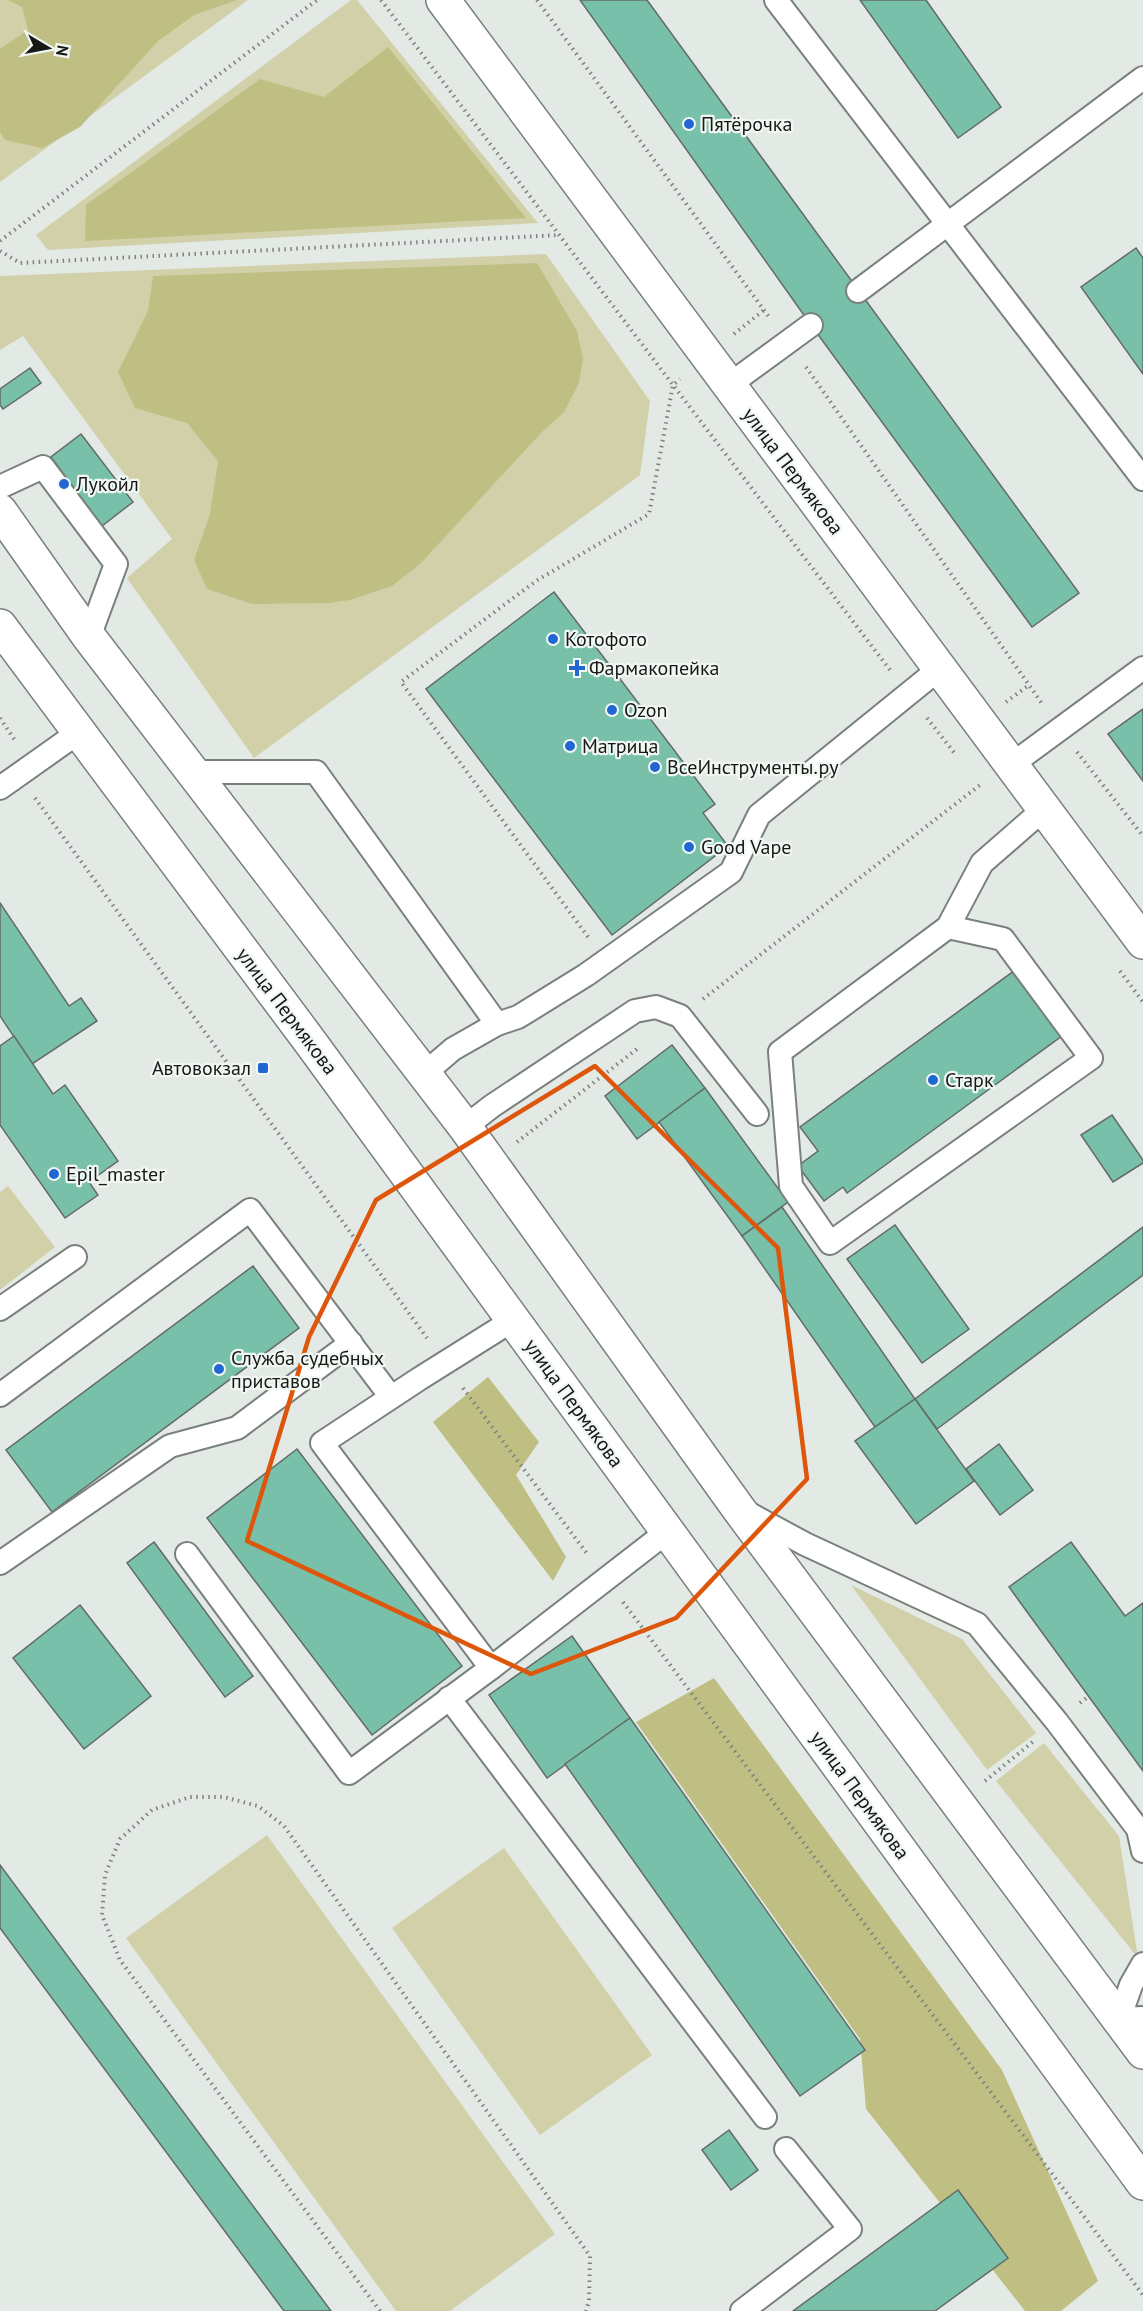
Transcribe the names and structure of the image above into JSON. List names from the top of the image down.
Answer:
{
  "streets": {
    "main road": ["улица Пермякова"]
  },
  "places": {
    "other": [
      "Пятёрочка",
      "Лукойл",
      "Котофото",
      "Ozon",
      "Матрица",
      "ВсеИнструменты.ру",
      "Good Vape",
      "Старк",
      "Epil_master",
      "Служба судебных приставов"
    ],
    "health": ["Фармакопейка"],
    "transit": ["Автовокзал"]
  },
  "north": "right"
}
